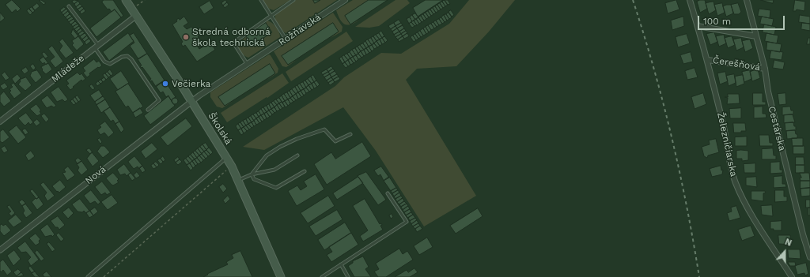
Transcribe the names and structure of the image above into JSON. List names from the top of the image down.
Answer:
{
  "streets": {
    "main road": ["Školská"],
    "street": [
      "Rožňavská",
      "Čerešňová",
      "Mládeže",
      "Cestárska",
      "Železničiarska",
      "Nová"
    ]
  },
  "crossings": [
    ["Rožňavská", "Školská"],
    ["Rožňavská", "Nová"],
    ["Čerešňová", "Cestárska"],
    ["Čerešňová", "Železničiarska"],
    ["Mládeže", "Školská"],
    ["Školská", "Nová"]
  ],
  "places": ["Stredná odborná škola technická", "Večierka"],
  "scale_bar": "100 m",
  "north": "top"
}
